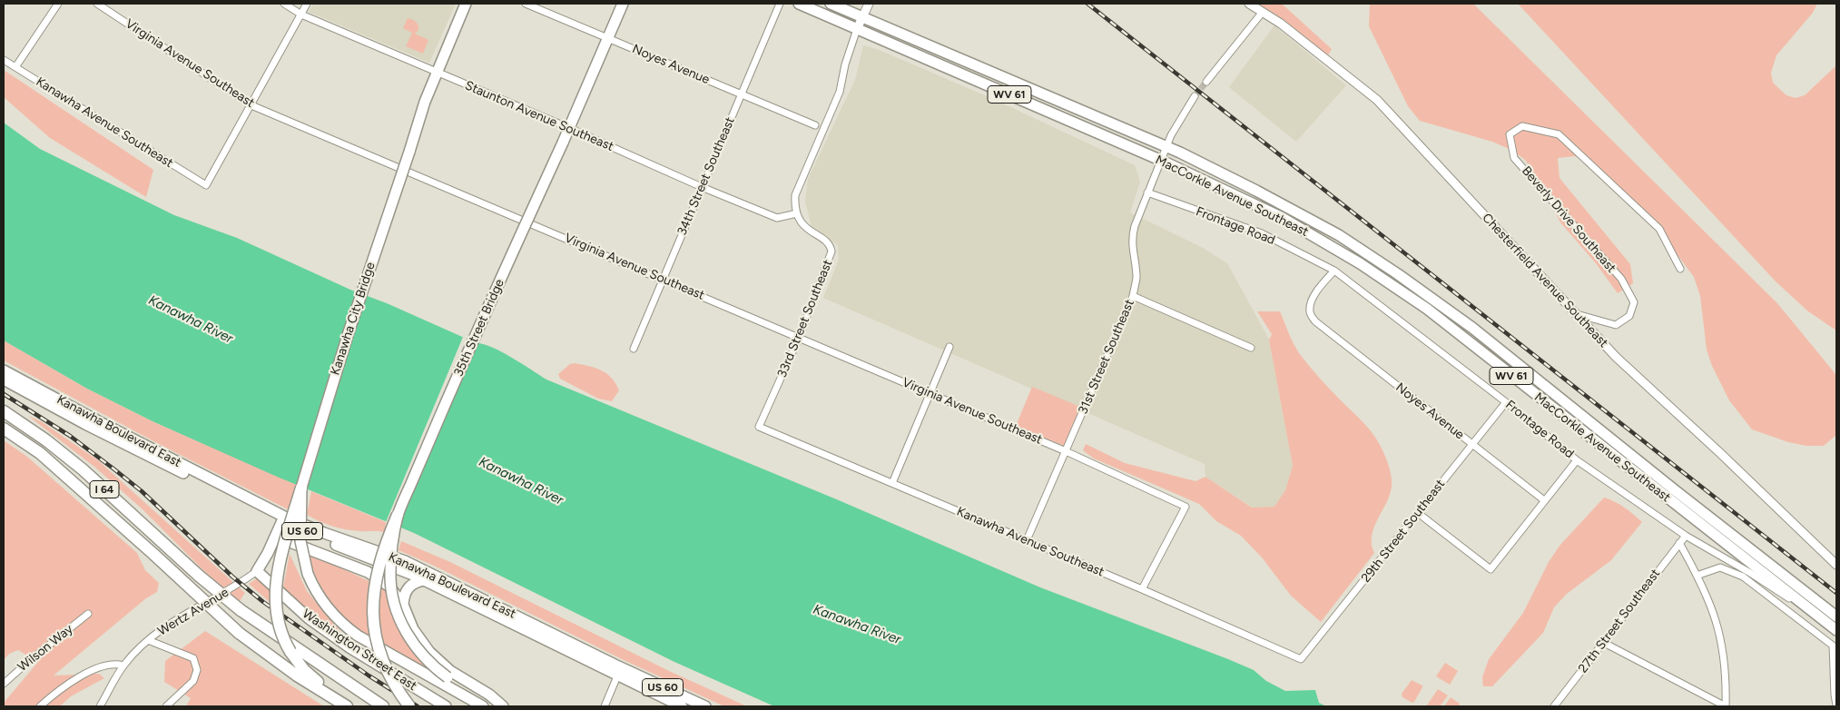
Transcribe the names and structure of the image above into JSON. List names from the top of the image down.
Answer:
{
  "streets": {
    "highway": ["I 64"],
    "main road": [
      "WV 61",
      "MacCorkle Avenue Southeast",
      "Kanawha City Bridge",
      "35th Street Bridge",
      "Kanawha Boulevard East",
      "US 60",
      "Wertz Avenue",
      "Washington Street East"
    ],
    "street": [
      "Virginia Avenue Southeast",
      "Noyes Avenue",
      "Staunton Avenue Southeast",
      "Kanawha Avenue Southeast",
      "34th Street Southeast",
      "Beverly Drive Southeast",
      "Frontage Road",
      "Chesterfield Avenue Southeast",
      "33rd Street Southeast",
      "31st Street Southeast",
      "29th Street Southeast",
      "27th Street Southeast",
      "Wilson Way"
    ]
  },
  "crossings": [
    ["Virginia Avenue Southeast", "Kanawha Avenue Southeast"],
    ["Virginia Avenue Southeast", "34th Street Southeast"],
    ["Virginia Avenue Southeast", "33rd Street Southeast"],
    ["Virginia Avenue Southeast", "31st Street Southeast"],
    ["Noyes Avenue", "34th Street Southeast"],
    ["Noyes Avenue", "Frontage Road"],
    ["Noyes Avenue", "35th Street Bridge"],
    ["Noyes Avenue", "29th Street Southeast"],
    ["Staunton Avenue Southeast", "34th Street Southeast"],
    ["Staunton Avenue Southeast", "Kanawha City Bridge"],
    ["Staunton Avenue Southeast", "33rd Street Southeast"],
    ["Staunton Avenue Southeast", "35th Street Bridge"],
    ["Kanawha Avenue Southeast", "33rd Street Southeast"],
    ["Kanawha Avenue Southeast", "31st Street Southeast"],
    ["Kanawha Avenue Southeast", "29th Street Southeast"],
    ["MacCorkle Avenue Southeast", "Frontage Road"],
    ["MacCorkle Avenue Southeast", "31st Street Southeast"],
    ["Beverly Drive Southeast", "Chesterfield Avenue Southeast"],
    ["Frontage Road", "31st Street Southeast"],
    ["Frontage Road", "29th Street Southeast"],
    ["Frontage Road", "27th Street Southeast"],
    ["Kanawha Boulevard East", "Wertz Avenue"],
    ["Wertz Avenue", "Washington Street East"]
  ],
  "water": ["Kanawha River"]
}
